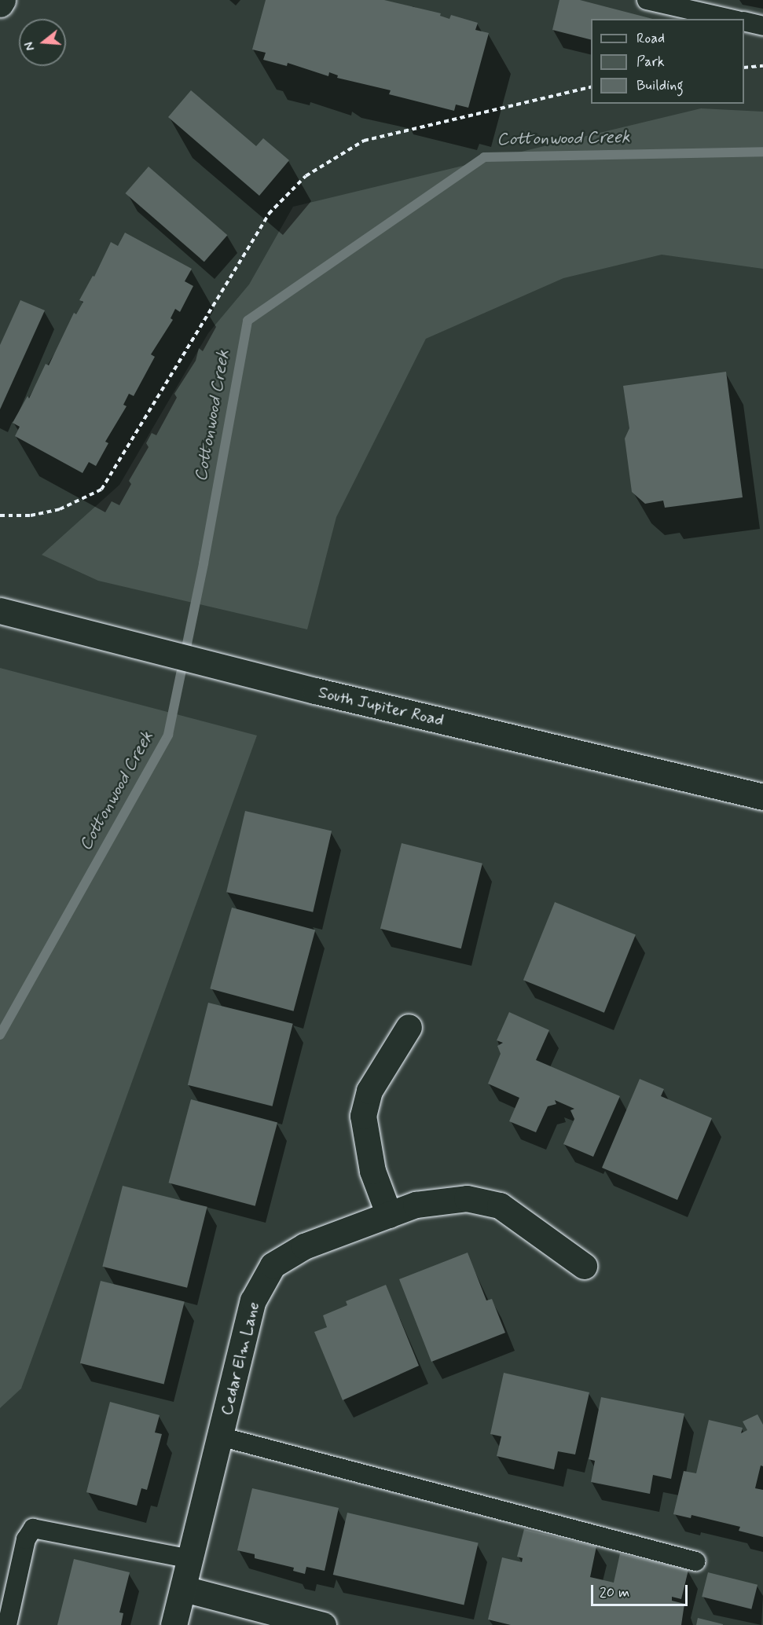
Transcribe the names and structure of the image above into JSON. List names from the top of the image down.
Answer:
{
  "streets": {
    "street": ["South Jupiter Road", "Cedar Elm Lane"]
  },
  "water": ["Cottonwood Creek"],
  "legend": ["Road", "Park", "Building"],
  "scale_bar": "20 m",
  "north": "left"
}
